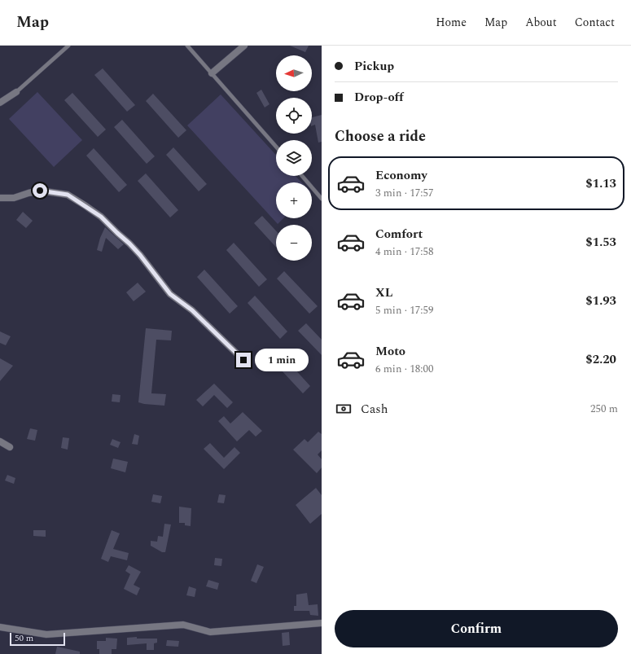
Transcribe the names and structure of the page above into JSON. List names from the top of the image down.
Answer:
{
  "scale_bar": "50 m",
  "north": "left",
  "page": {
    "header": "Map",
    "nav": [
      "Home",
      "Map",
      "About",
      "Contact"
    ],
    "banner": ["Pickup", "Drop-off"],
    "map_buttons": ["+", "−"],
    "heading": "Choose a ride",
    "list": [
      {
        "name": "Economy",
        "note": "3 min · 17:57",
        "value": "$1.13"
      },
      {
        "name": "Comfort",
        "note": "4 min · 17:58",
        "value": "$1.53"
      },
      {
        "name": "XL",
        "note": "5 min · 17:59",
        "value": "$1.93"
      },
      {
        "name": "Moto",
        "note": "6 min · 18:00",
        "value": "$2.20"
      }
    ],
    "bubble": "1 min",
    "pay": ["Cash", "250 m"],
    "buttons": "Confirm",
    "scale": "50 m"
  }
}
